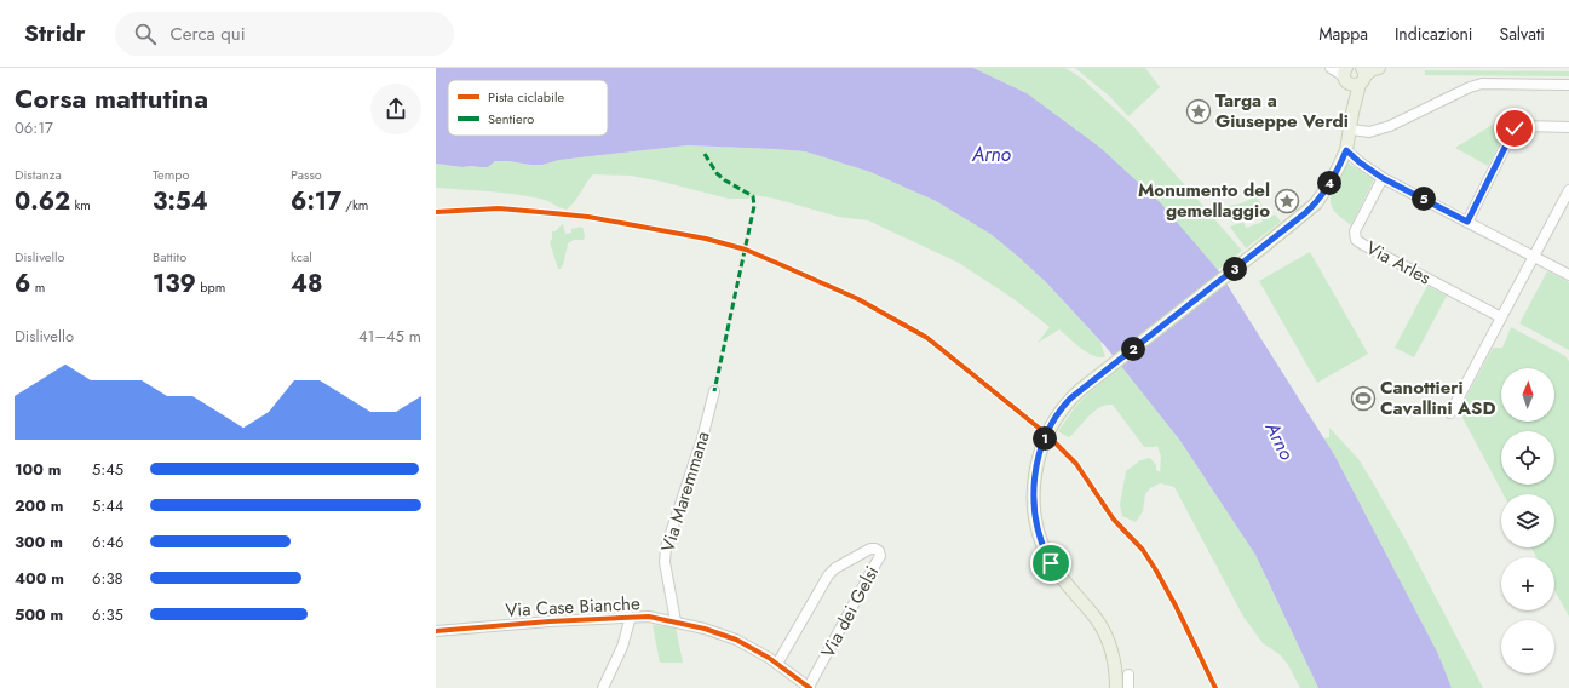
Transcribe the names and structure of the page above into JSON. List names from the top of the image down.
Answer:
{
  "streets": {
    "street": [
      "Via Arles",
      "Via Maremmana",
      "Via Case Bianche",
      "Via dei Gelsi"
    ]
  },
  "crossings": [
    ["Via Maremmana", "Via Case Bianche"],
    ["Via Case Bianche", "Via dei Gelsi"]
  ],
  "water": ["Arno"],
  "places": {
    "place": ["Targa a Giuseppe Verdi", "Monumento del gemellaggio"],
    "sports": ["Canottieri Cavallini ASD"]
  },
  "legend": ["Pista ciclabile", "Sentiero"],
  "north": "top",
  "page": {
    "header": "Stridr",
    "search": "Cerca qui",
    "nav": ["Mappa", "Indicazioni", "Salvati"],
    "heading": ["Corsa mattutina", "06:17"],
    "stats": [
      ["Distanza", "0.62 km"],
      ["Tempo", "3:54"],
      ["Passo", "6:17 /km"],
      ["Dislivello", "6 m"],
      ["Battito", "139 bpm"],
      ["kcal", "48"]
    ],
    "pins": [
      "4",
      "5",
      "3",
      "2",
      "1"
    ],
    "chart": ["Dislivello", "41–45 m"],
    "map_buttons": ["+", "−"],
    "list": [
      {
        "name": "100 m",
        "note": "5:45"
      },
      {
        "name": "200 m",
        "note": "5:44"
      },
      {
        "name": "300 m",
        "note": "6:46"
      },
      {
        "name": "400 m",
        "note": "6:38"
      },
      {
        "name": "500 m",
        "note": "6:35"
      }
    ]
  }
}
